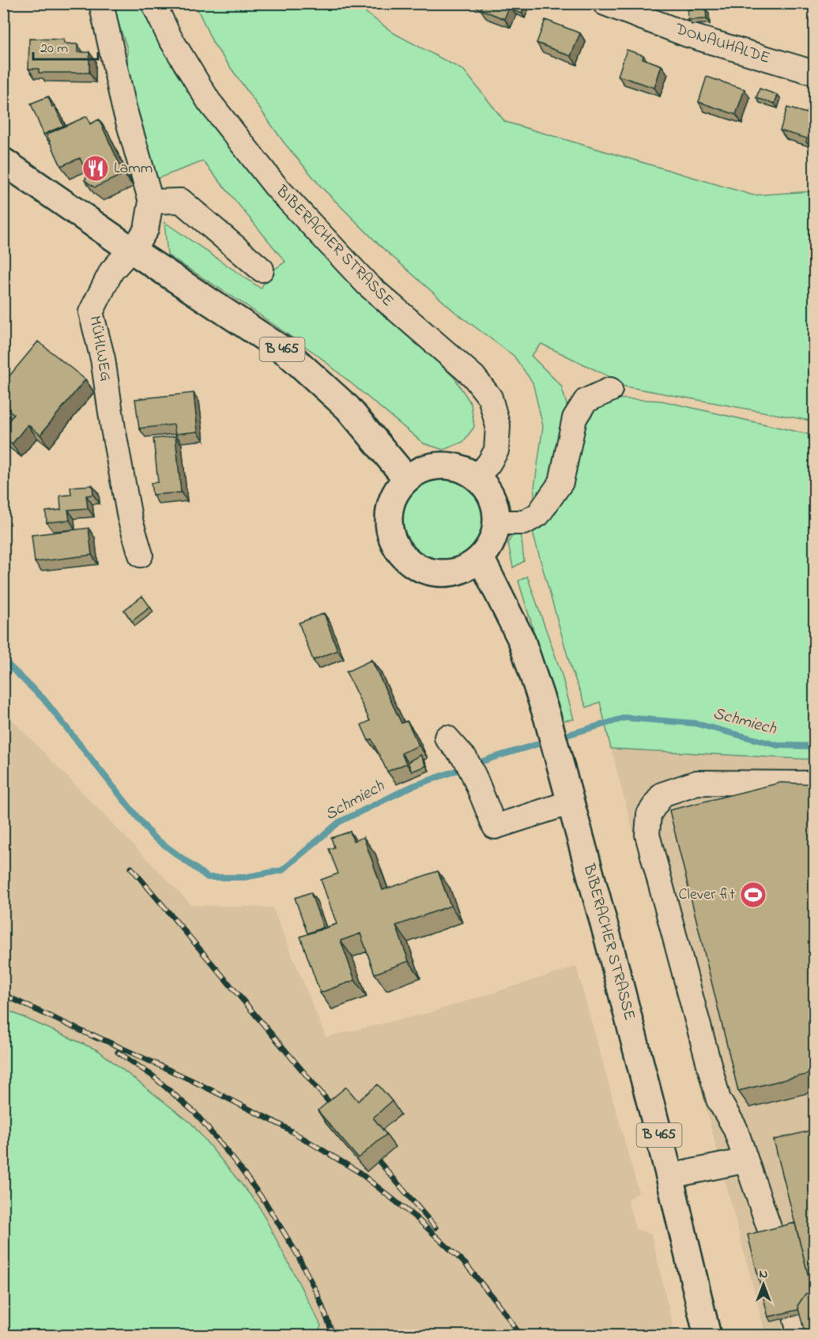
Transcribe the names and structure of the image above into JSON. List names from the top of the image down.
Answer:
{
  "streets": {
    "main road": ["BIBERACHER STRASSE", "B 465"],
    "street": ["DONAUHALDE", "MÜHLWEG"]
  },
  "crossings": [
    ["BIBERACHER STRASSE", "B 465"],
    ["MÜHLWEG", "B 465"]
  ],
  "water": ["Schmiech"],
  "places": {
    "restaurant": ["Lamm"],
    "sports": ["Clever fit"]
  },
  "scale_bar": "20 m",
  "north": "top"
}
